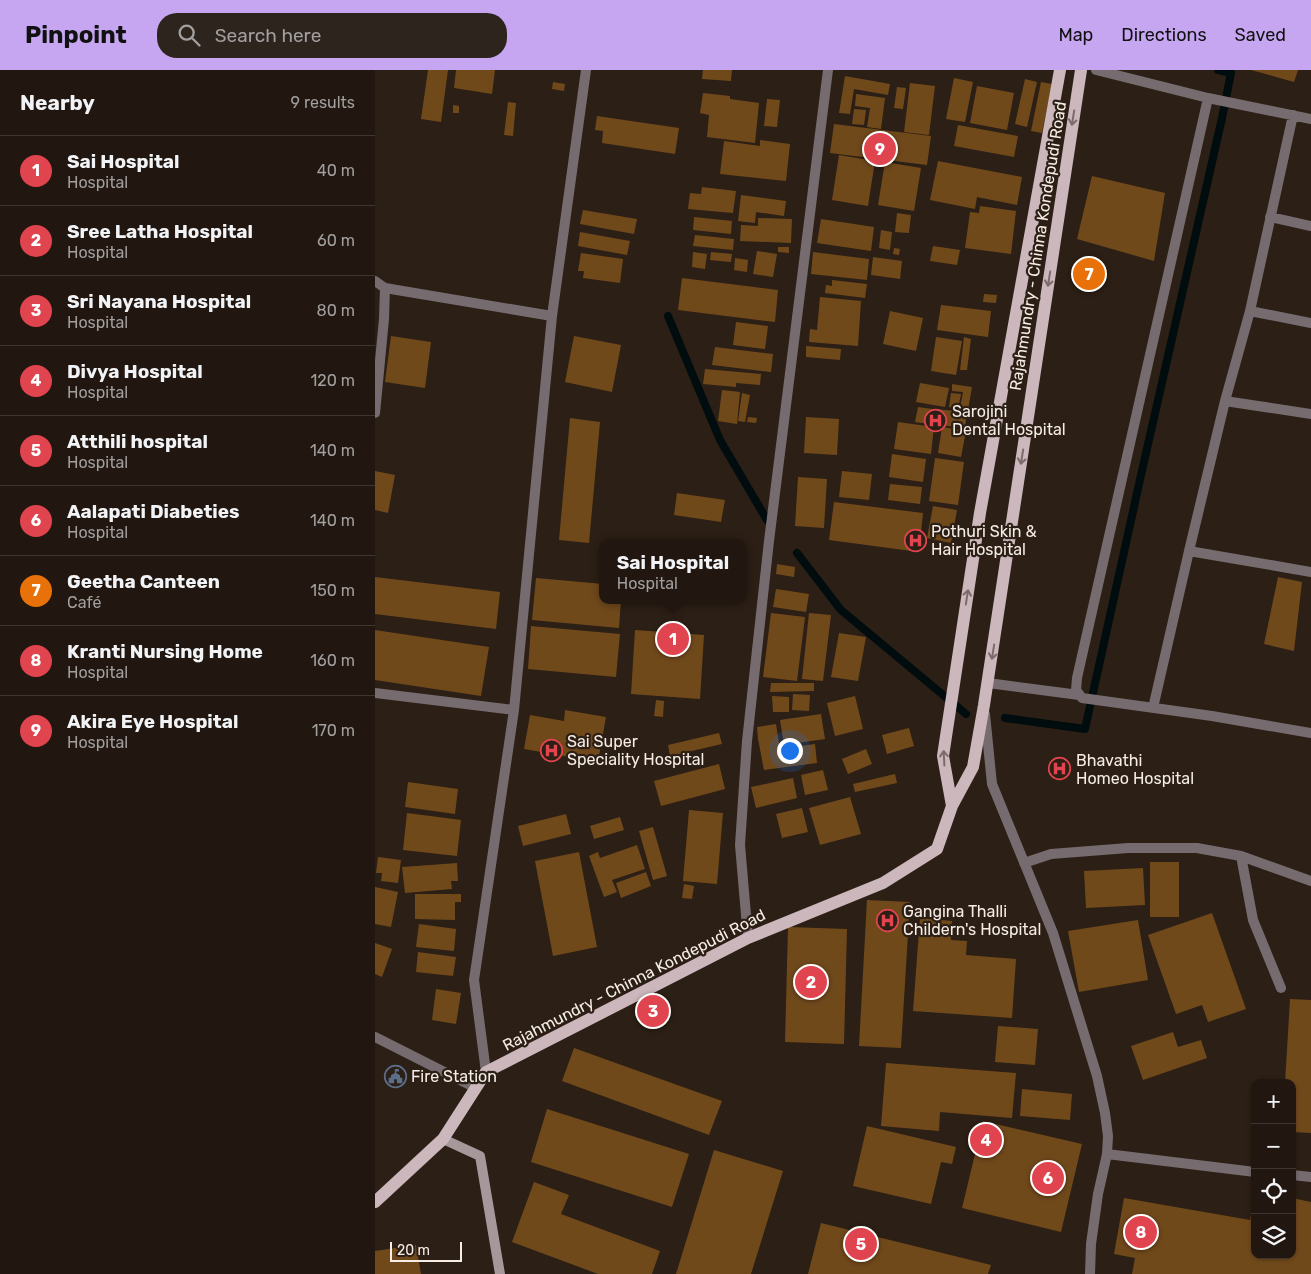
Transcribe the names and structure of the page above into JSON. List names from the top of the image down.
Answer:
{
  "streets": {
    "main road": ["Rajahmundry - Chinna Kondepudi Road"]
  },
  "places": {
    "hospital": [
      "Sarojini Dental Hospital",
      "Pothuri Skin & Hair Hospital",
      "Sai Super Speciality Hospital",
      "Bhavathi Homeo Hospital",
      "Gangina Thalli Childern's Hospital"
    ],
    "public building": ["Fire Station"]
  },
  "scale_bar": "20 m",
  "page": {
    "header": "Pinpoint",
    "search": "Search here",
    "nav": ["Map", "Directions", "Saved"],
    "heading": ["Nearby", "9 results"],
    "pins": [
      "9",
      "7",
      "1",
      "2",
      "3",
      "4",
      "6",
      "8",
      "5"
    ],
    "list": [
      {
        "mark": "1",
        "name": "Sai Hospital",
        "note": "Hospital",
        "value": "40 m"
      },
      {
        "mark": "2",
        "name": "Sree Latha Hospital",
        "note": "Hospital",
        "value": "60 m"
      },
      {
        "mark": "3",
        "name": "Sri Nayana Hospital",
        "note": "Hospital",
        "value": "80 m"
      },
      {
        "mark": "4",
        "name": "Divya Hospital",
        "note": "Hospital",
        "value": "120 m"
      },
      {
        "mark": "5",
        "name": "Atthili hospital",
        "note": "Hospital",
        "value": "140 m"
      },
      {
        "mark": "6",
        "name": "Aalapati Diabeties",
        "note": "Hospital",
        "value": "140 m"
      },
      {
        "mark": "7",
        "name": "Geetha Canteen",
        "note": "Café",
        "value": "150 m"
      },
      {
        "mark": "8",
        "name": "Kranti Nursing Home",
        "note": "Hospital",
        "value": "160 m"
      },
      {
        "mark": "9",
        "name": "Akira Eye Hospital",
        "note": "Hospital",
        "value": "170 m"
      }
    ],
    "popup": ["Sai Hospital", "Hospital"],
    "map_buttons": ["+", "−"],
    "scale": "20 m"
  }
}
